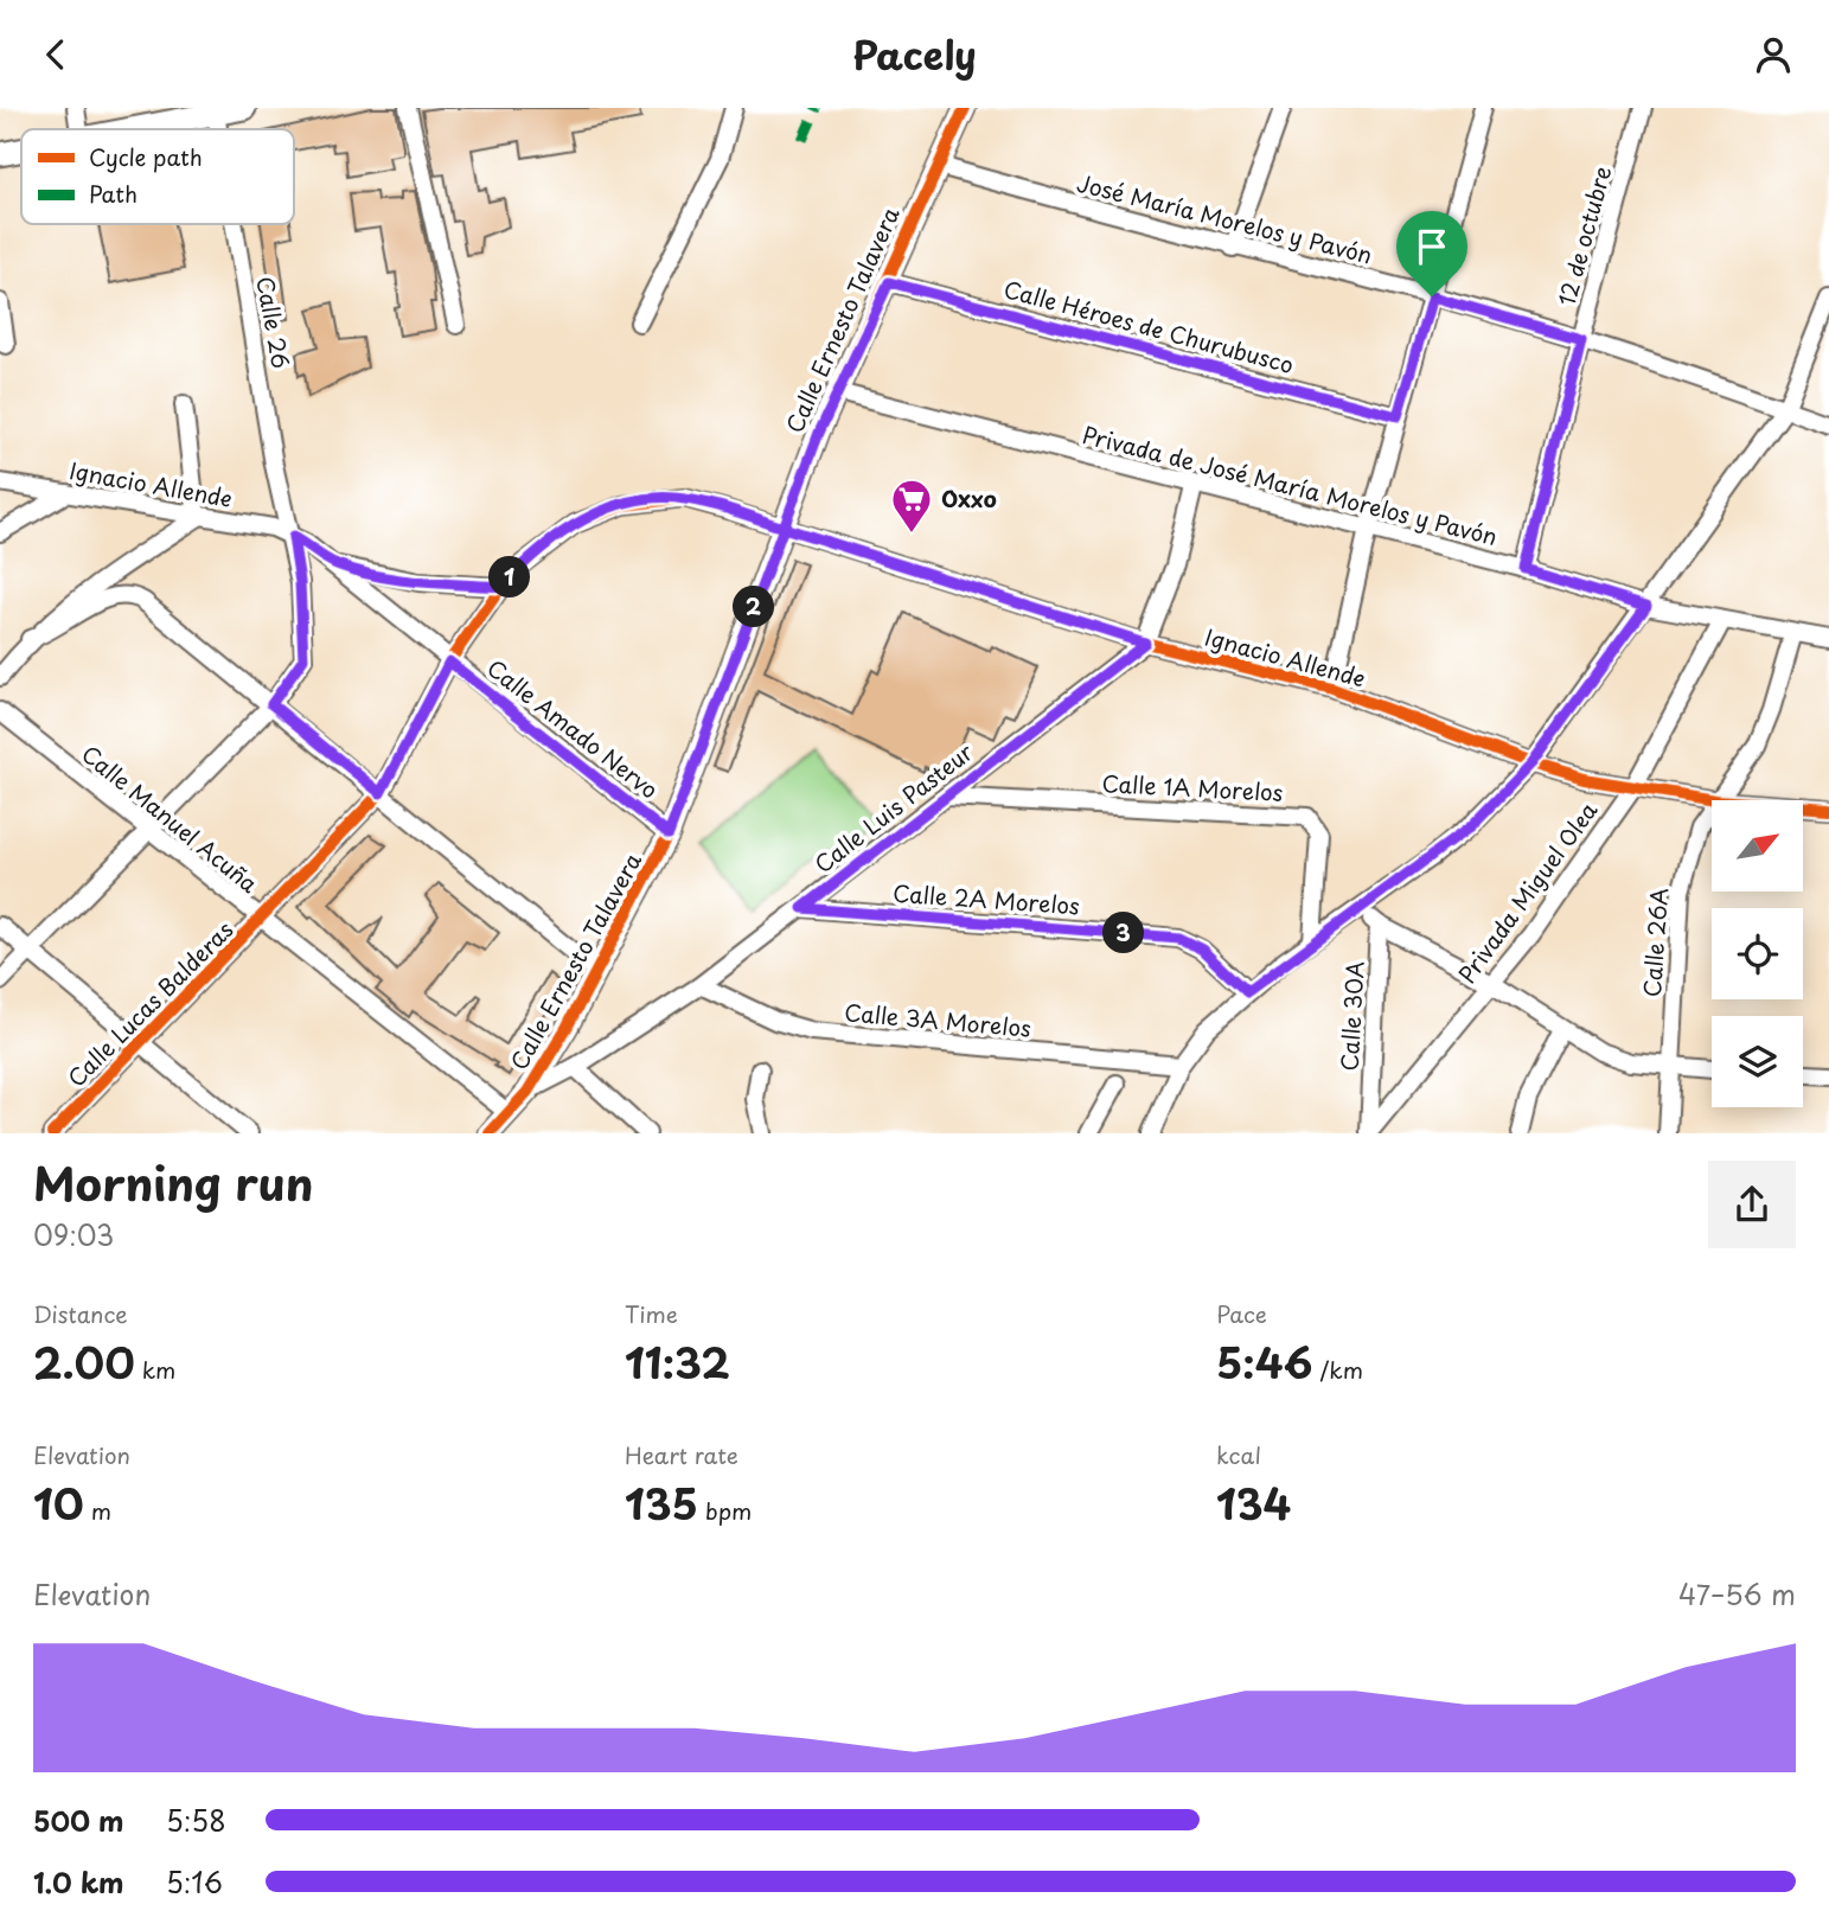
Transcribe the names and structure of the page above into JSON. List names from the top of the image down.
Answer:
{
  "streets": {
    "street": [
      "José María Morelos y Pavón",
      "12 de octubre",
      "Calle Ernesto Talavera",
      "Calle 26",
      "Calle Héroes de Churubusco",
      "Ignacio Allende",
      "Privada de José María Morelos y Pavón",
      "Calle Amado Nervo",
      "Calle 1A Morelos",
      "Calle Luis Pasteur",
      "Calle Manuel Acuña",
      "Privada Miguel Olea",
      "Calle 2A Morelos",
      "Calle 26A",
      "Calle Lucas Balderas",
      "Calle 30A",
      "Calle 3A Morelos"
    ]
  },
  "crossings": [
    ["José María Morelos y Pavón", "12 de octubre"],
    ["José María Morelos y Pavón", "Calle Ernesto Talavera"],
    ["12 de octubre", "Privada de José María Morelos y Pavón"],
    ["Calle Ernesto Talavera", "Calle Héroes de Churubusco"],
    ["Calle Ernesto Talavera", "Ignacio Allende"],
    ["Calle Ernesto Talavera", "Privada de José María Morelos y Pavón"],
    ["Calle Ernesto Talavera", "Calle Amado Nervo"],
    ["Calle Ernesto Talavera", "Calle Luis Pasteur"],
    ["Calle Ernesto Talavera", "Calle Manuel Acuña"],
    ["Calle 26", "Ignacio Allende"],
    ["Calle 26", "Calle Amado Nervo"],
    ["Calle 26", "Calle Manuel Acuña"],
    ["Ignacio Allende", "Calle Amado Nervo"],
    ["Ignacio Allende", "Calle Luis Pasteur"],
    ["Ignacio Allende", "Privada Miguel Olea"],
    ["Ignacio Allende", "Calle 26A"],
    ["Ignacio Allende", "Calle Lucas Balderas"],
    ["Privada de José María Morelos y Pavón", "Privada Miguel Olea"],
    ["Privada de José María Morelos y Pavón", "Calle 26A"],
    ["Calle Amado Nervo", "Calle Lucas Balderas"],
    ["Calle 1A Morelos", "Calle Luis Pasteur"],
    ["Calle Luis Pasteur", "Calle 2A Morelos"],
    ["Calle Luis Pasteur", "Calle 3A Morelos"],
    ["Calle Manuel Acuña", "Calle Lucas Balderas"],
    ["Privada Miguel Olea", "Calle 30A"]
  ],
  "places": {
    "supermarket": ["Oxxo"]
  },
  "legend": ["Cycle path", "Path"],
  "north": "top right",
  "page": {
    "header": "Pacely",
    "pins": ["1", "2", "3"],
    "heading": ["Morning run", "09:03"],
    "stats": [
      ["Distance", "2.00 km"],
      ["Time", "11:32"],
      ["Pace", "5:46 /km"],
      ["Elevation", "10 m"],
      ["Heart rate", "135 bpm"],
      ["kcal", "134"]
    ],
    "chart": ["Elevation", "47–56 m"],
    "list": [
      {
        "name": "500 m",
        "note": "5:58"
      },
      {
        "name": "1.0 km",
        "note": "5:16"
      }
    ]
  }
}
